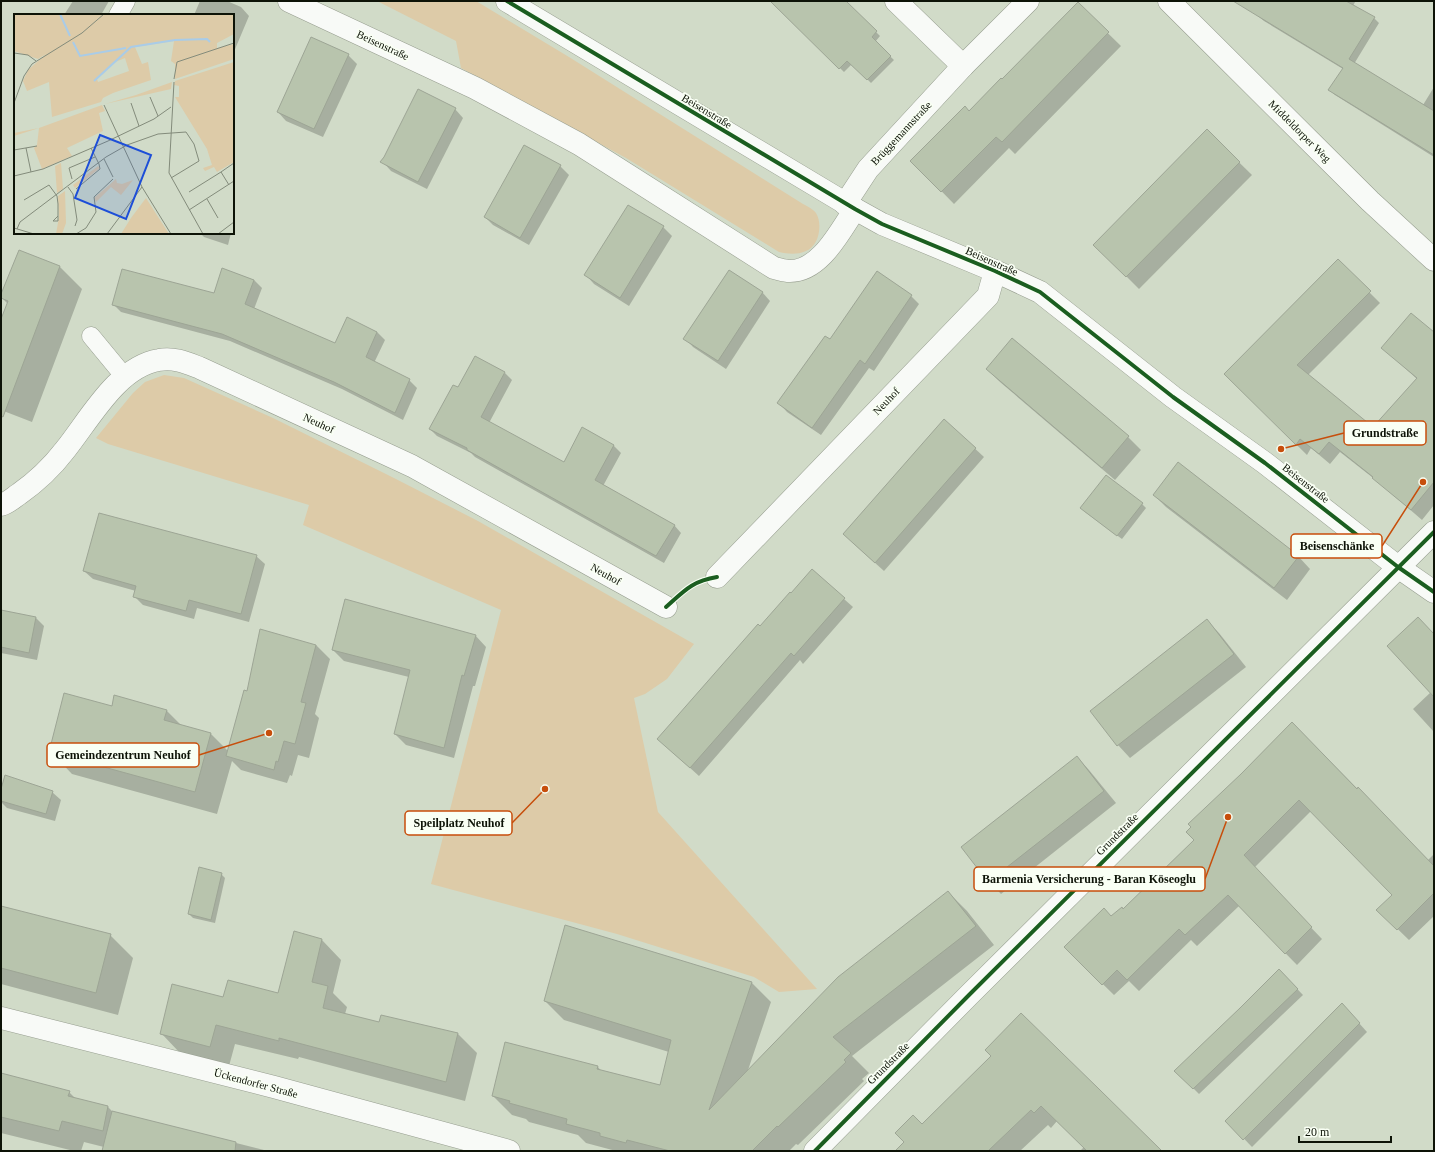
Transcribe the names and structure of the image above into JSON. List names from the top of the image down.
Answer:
{
  "streets": {
    "street": [
      "Beisenstraße",
      "Middeldorper Weg",
      "Brüggemannstraße",
      "Neuhof",
      "Grundstraße",
      "Ückendorfer Straße"
    ]
  },
  "crossings": [
    ["Beisenstraße", "Brüggemannstraße"],
    ["Beisenstraße", "Neuhof"],
    ["Beisenstraße", "Grundstraße"]
  ],
  "places": [
    "Grundstraße",
    "Beisenschänke",
    "Gemeindezentrum Neuhof",
    "Speilplatz Neuhof",
    "Barmenia Versicherung - Baran Köseoglu"
  ],
  "scale_bar": "20 m"
}
